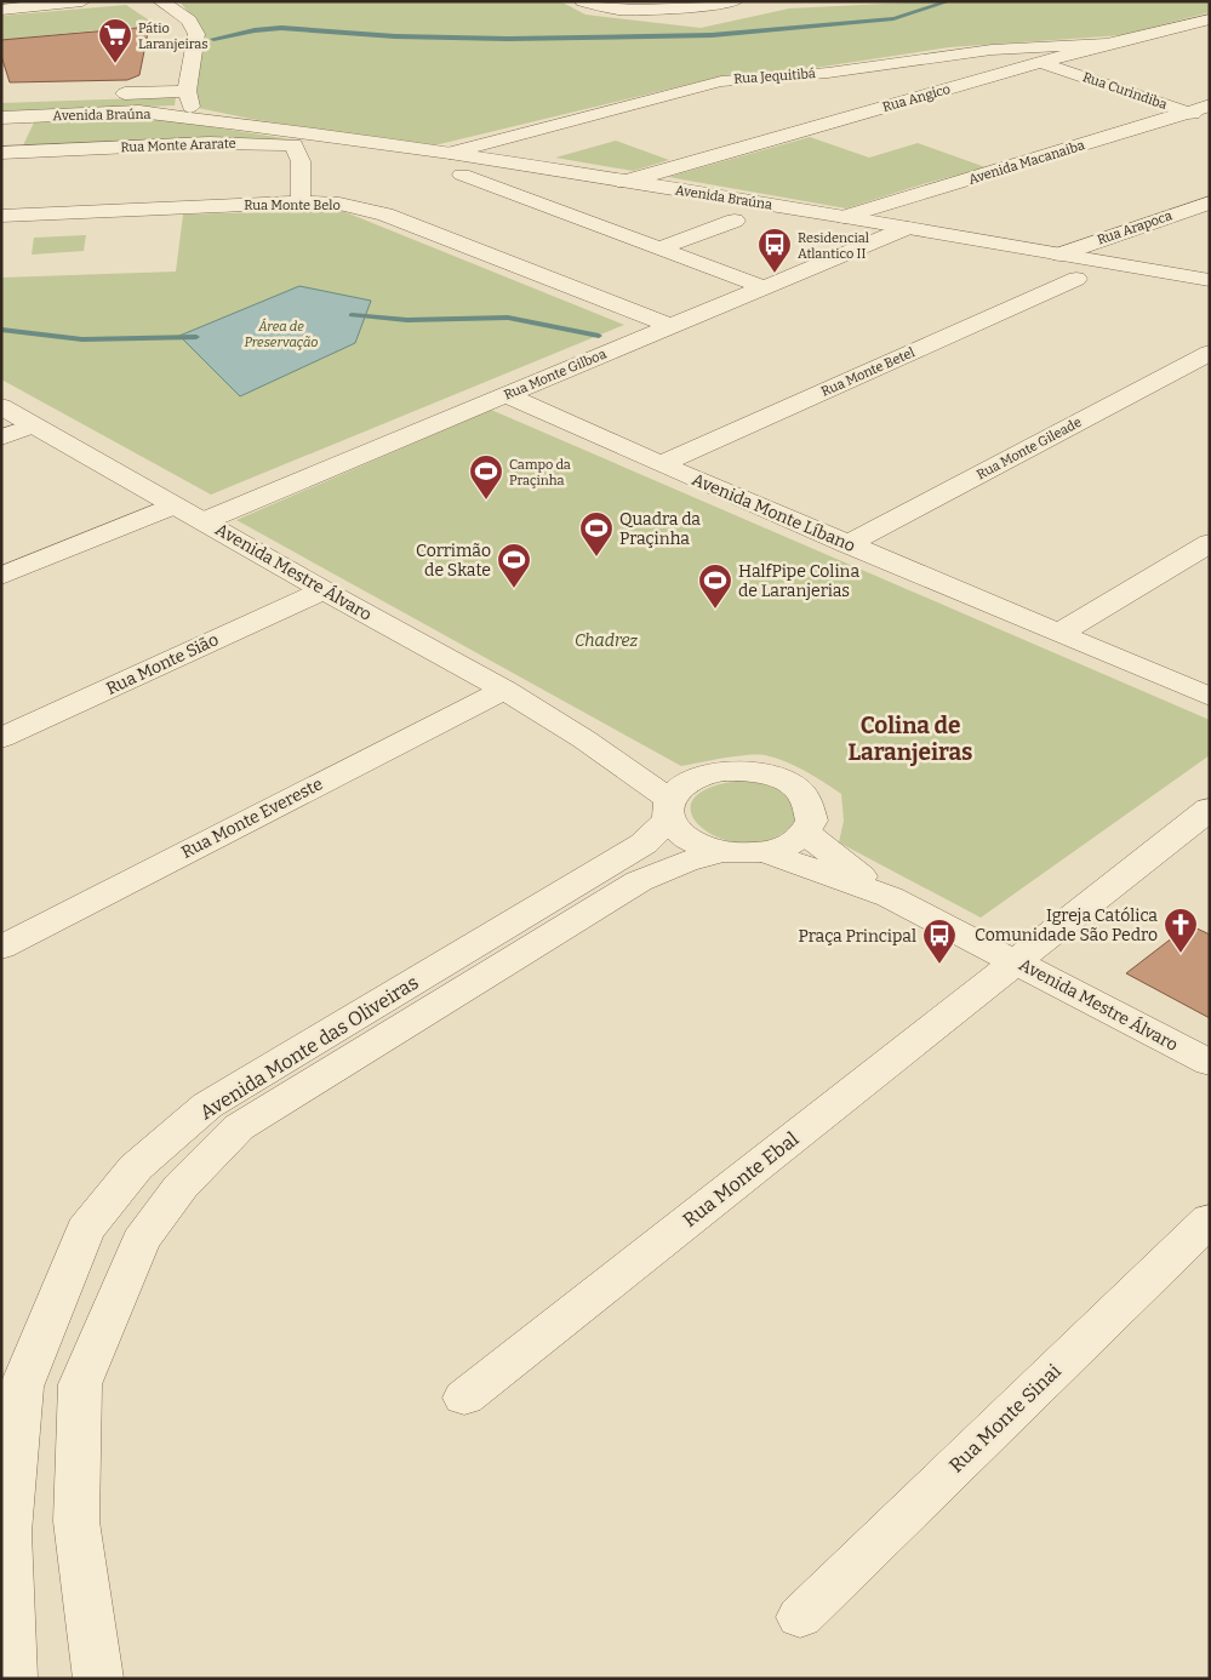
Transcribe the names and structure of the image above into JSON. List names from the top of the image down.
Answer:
{
  "streets": {
    "street": [
      "Rua Jequitibá",
      "Rua Curindiba",
      "Rua Angico",
      "Avenida Braúna",
      "Rua Monte Ararate",
      "Avenida Macanaiba",
      "Rua Monte Belo",
      "Rua Arapoca",
      "Rua Monte Betel",
      "Rua Monte Gilboa",
      "Rua Monte Gileade",
      "Avenida Monte Líbano",
      "Avenida Mestre Álvaro",
      "Rua Monte Sião",
      "Rua Monte Evereste",
      "Avenida Monte das Oliveiras",
      "Rua Monte Ebal",
      "Rua Monte Sinai"
    ]
  },
  "crossings": [
    ["Rua Jequitibá", "Rua Angico"],
    ["Rua Jequitibá", "Avenida Braúna"],
    ["Rua Curindiba", "Rua Angico"],
    ["Rua Curindiba", "Avenida Macanaiba"],
    ["Rua Angico", "Avenida Braúna"],
    ["Avenida Braúna", "Avenida Macanaiba"],
    ["Avenida Braúna", "Rua Arapoca"],
    ["Avenida Braúna", "Rua Monte Gilboa"],
    ["Rua Monte Ararate", "Rua Monte Belo"],
    ["Rua Monte Belo", "Rua Monte Gilboa"],
    ["Rua Monte Betel", "Avenida Monte Líbano"],
    ["Rua Monte Gilboa", "Avenida Monte Líbano"],
    ["Rua Monte Gilboa", "Avenida Mestre Álvaro"],
    ["Rua Monte Gileade", "Avenida Monte Líbano"],
    ["Avenida Mestre Álvaro", "Rua Monte Sião"],
    ["Avenida Mestre Álvaro", "Rua Monte Evereste"],
    ["Avenida Mestre Álvaro", "Avenida Monte das Oliveiras"],
    ["Avenida Mestre Álvaro", "Rua Monte Ebal"]
  ],
  "districts": ["Colina de Laranjeiras"],
  "parks": ["Área de Preservação", "Chadrez"],
  "places": {
    "supermarket": ["Pátio Laranjeiras"],
    "bus stop": ["Residencial Atlantico II", "Praça Principal"],
    "sports": [
      "Campo da Praçinha",
      "Quadra da Praçinha",
      "Corrimão de Skate",
      "HalfPipe Colina de Laranjerias"
    ],
    "church": ["Igreja Católica Comunidade São Pedro"]
  }
}
